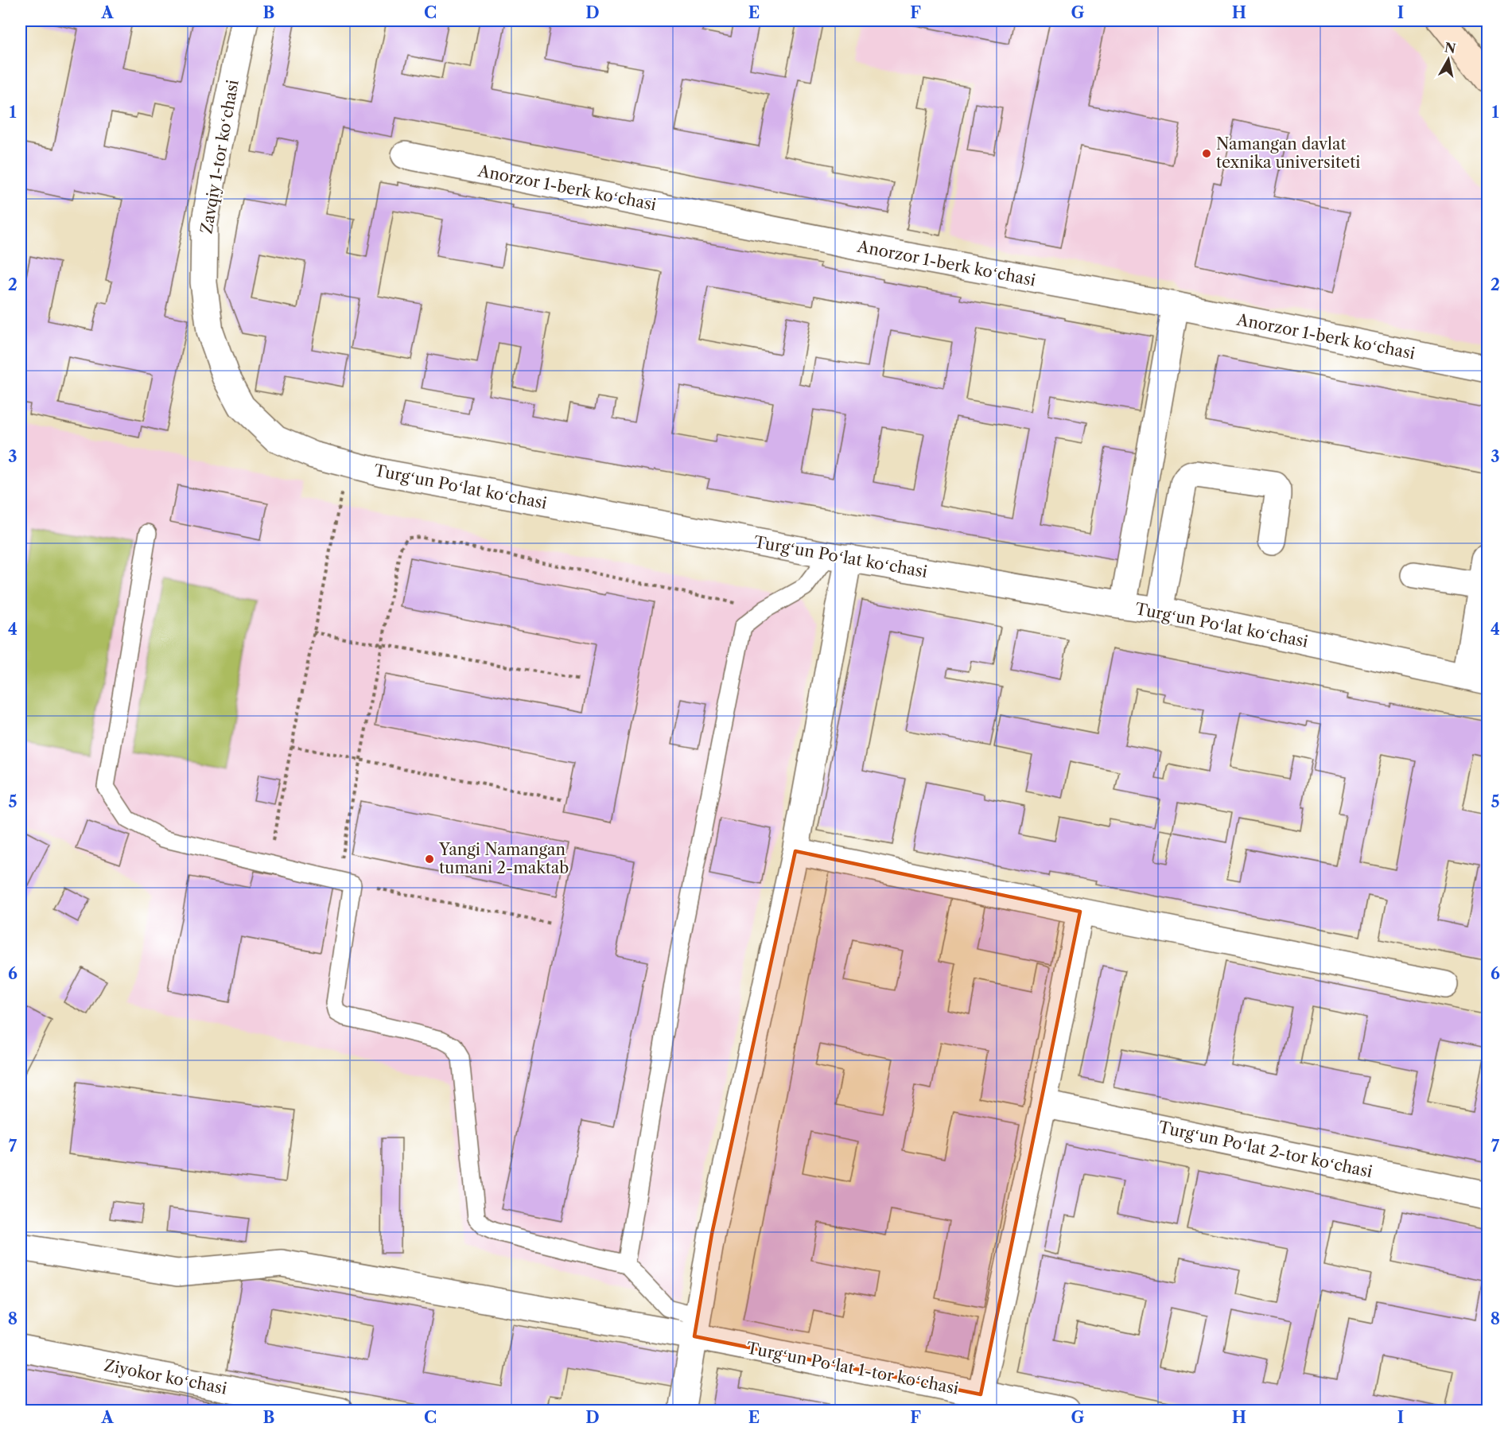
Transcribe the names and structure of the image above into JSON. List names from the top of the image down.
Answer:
{
  "streets": {
    "street": [
      "Zavqiy 1-tor koʻchasi",
      "Anorzor 1-berk koʻchasi",
      "Turgʻun Poʻlat koʻchasi",
      "Turgʻun Poʻlat 2-tor koʻchasi",
      "Turgʻun Poʻlat 1-tor koʻchasi",
      "Ziyokor koʻchasi"
    ]
  },
  "crossings": [
    ["Zavqiy 1-tor koʻchasi", "Turgʻun Poʻlat koʻchasi"]
  ],
  "places": ["Namangan davlat texnika universiteti", "Yangi Namangan tumani 2-maktab"],
  "north": "top",
  "grid": {
    "columns": [
      "A",
      "B",
      "C",
      "D",
      "E",
      "F",
      "G",
      "H",
      "I"
    ],
    "rows": [
      "1",
      "2",
      "3",
      "4",
      "5",
      "6",
      "7",
      "8"
    ]
  }
}
